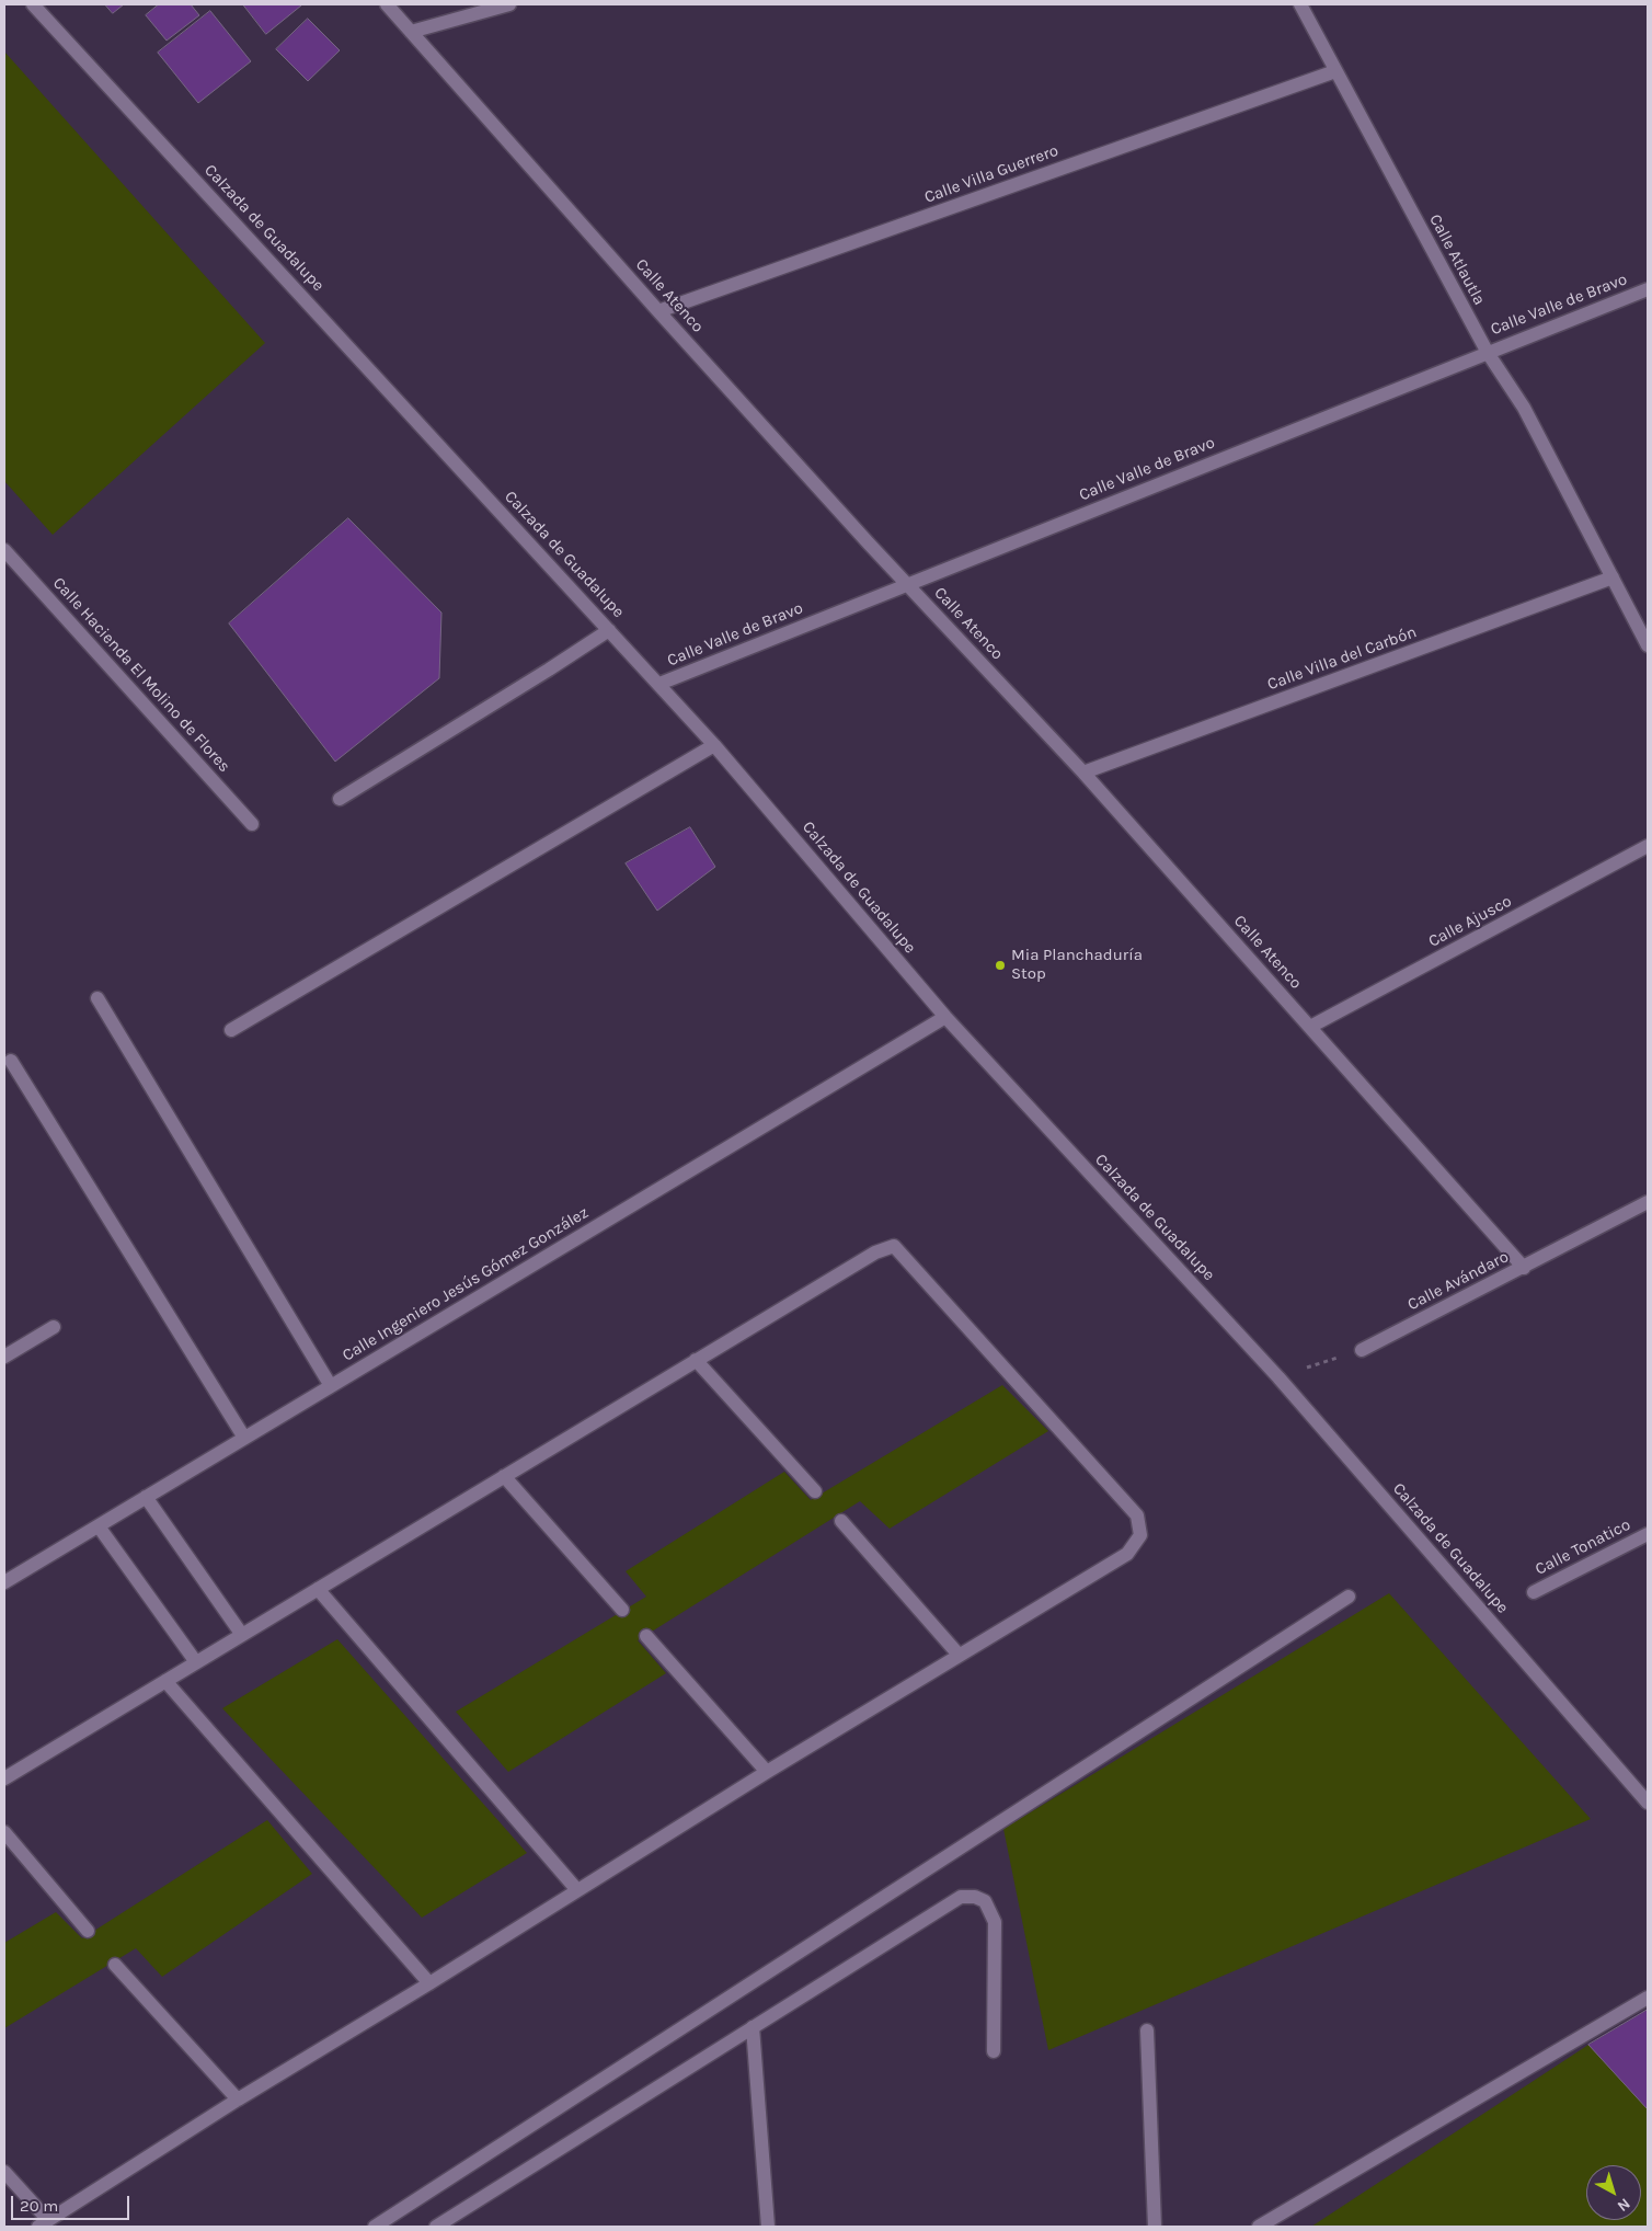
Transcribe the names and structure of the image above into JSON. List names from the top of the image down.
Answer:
{
  "streets": {
    "street": [
      "Calle Villa Guerrero",
      "Calzada de Guadalupe",
      "Calle Atlautla",
      "Calle Atenco",
      "Calle Valle de Bravo",
      "Calle Villa del Carbón",
      "Calle Hacienda El Molino de Flores",
      "Calle Ajusco",
      "Calle Avándaro",
      "Calle Ingeniero Jesús Gómez González",
      "Calle Tonatico"
    ]
  },
  "crossings": [
    ["Calle Villa Guerrero", "Calle Atlautla"],
    ["Calle Villa Guerrero", "Calle Atenco"],
    ["Calzada de Guadalupe", "Calle Valle de Bravo"],
    ["Calzada de Guadalupe", "Calle Ingeniero Jesús Gómez González"],
    ["Calle Atlautla", "Calle Valle de Bravo"],
    ["Calle Atlautla", "Calle Villa del Carbón"],
    ["Calle Atenco", "Calle Valle de Bravo"],
    ["Calle Atenco", "Calle Villa del Carbón"],
    ["Calle Atenco", "Calle Ajusco"],
    ["Calle Atenco", "Calle Avándaro"]
  ],
  "places": ["Mia Planchaduría Stop"],
  "scale_bar": "20 m",
  "north": "bottom right"
}
